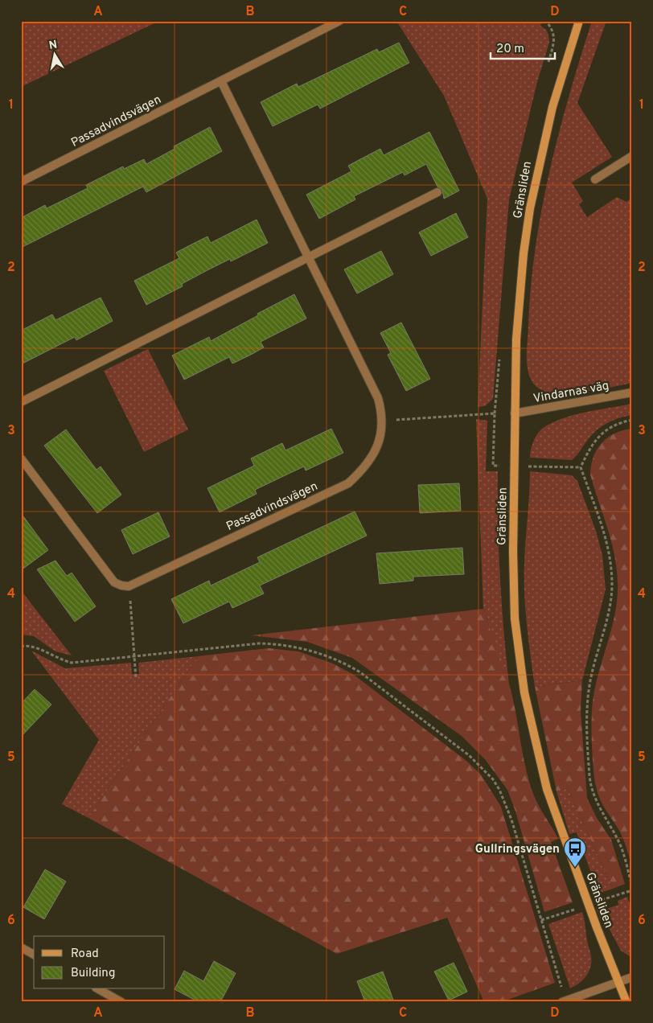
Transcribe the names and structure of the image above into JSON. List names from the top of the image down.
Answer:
{
  "streets": {
    "street": ["Passadvindsvägen", "Gränsliden", "Vindarnas väg"]
  },
  "crossings": [
    ["Gränsliden", "Vindarnas väg"]
  ],
  "places": {
    "bus stop": ["Gullringsvägen"]
  },
  "legend": ["Road", "Building"],
  "scale_bar": "20 m",
  "north": "top",
  "grid": {
    "columns": [
      "A",
      "B",
      "C",
      "D"
    ],
    "rows": [
      "1",
      "2",
      "3",
      "4",
      "5",
      "6"
    ]
  }
}
